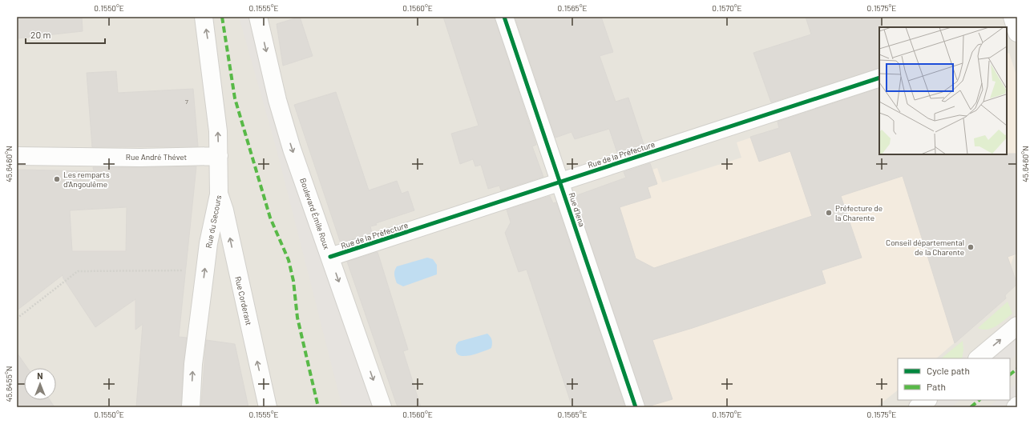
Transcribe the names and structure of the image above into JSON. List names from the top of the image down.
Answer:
{
  "streets": {
    "street": [
      "Rue de la Préfecture",
      "Rue André Thévet",
      "Rue d'Iena",
      "Boulevard Émile Roux",
      "Rue du Secours",
      "Rue Corderant"
    ]
  },
  "crossings": [
    ["Rue de la Préfecture", "Rue d'Iena"],
    ["Rue de la Préfecture", "Boulevard Émile Roux"],
    ["Rue André Thévet", "Rue du Secours"],
    ["Rue du Secours", "Rue Corderant"]
  ],
  "one_way": ["Boulevard Émile Roux", "Rue du Secours", "Rue Corderant"],
  "places": ["Les remparts d'Angoulême", "Préfecture de la Charente", "Conseil départemental de la Charente"],
  "house_numbers": ["7"],
  "legend": ["Cycle path", "Path"],
  "scale_bar": "20 m",
  "north": "top",
  "coordinates": [
    "0.1550°E",
    "0.1555°E",
    "0.1560°E",
    "0.1565°E",
    "0.1570°E",
    "0.1575°E",
    "45.6460°N",
    "45.6455°N"
  ]
}
